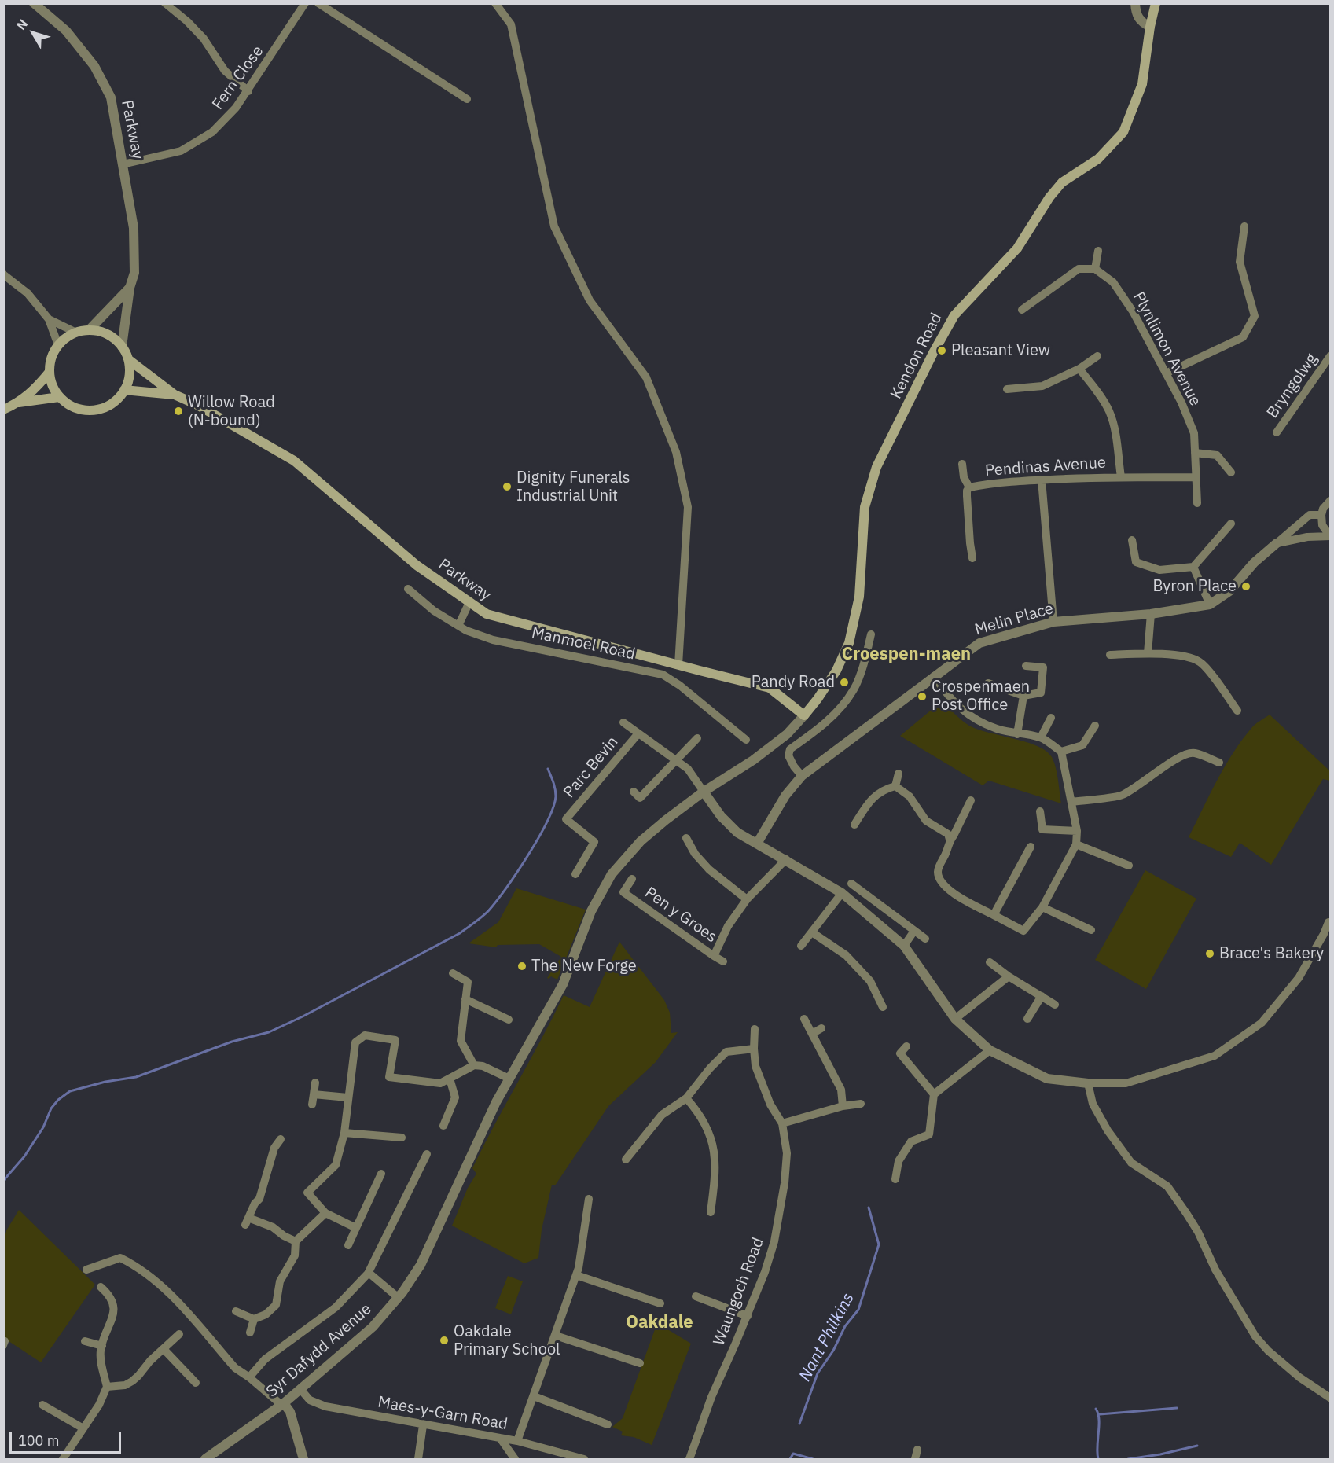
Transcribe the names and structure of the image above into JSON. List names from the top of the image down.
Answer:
{
  "streets": {
    "main road": ["Parkway", "Kendon Road"],
    "street": [
      "Fern Close",
      "Plynlimon Avenue",
      "Bryngolwg",
      "Pendinas Avenue",
      "Melin Place",
      "Manmoel Road",
      "Parc Bevin",
      "Pen y Groes",
      "Waungoch Road",
      "Syr Dafydd Avenue",
      "Maes-y-Garn Road"
    ]
  },
  "crossings": [
    ["Fern Close", "Parkway"],
    ["Parkway", "Kendon Road"],
    ["Parkway", "Syr Dafydd Avenue"],
    ["Plynlimon Avenue", "Pendinas Avenue"],
    ["Kendon Road", "Syr Dafydd Avenue"],
    ["Parc Bevin", "Syr Dafydd Avenue"],
    ["Syr Dafydd Avenue", "Maes-y-Garn Road"]
  ],
  "districts": ["Croespen-maen", "Oakdale"],
  "water": ["Nant Philkins"],
  "places": [
    "Pleasant View",
    "Willow Road (N-bound)",
    "Dignity Funerals Industrial Unit",
    "Byron Place",
    "Pandy Road",
    "Crospenmaen Post Office",
    "Brace's Bakery",
    "The New Forge",
    "Oakdale Primary School"
  ],
  "scale_bar": "100 m",
  "north": "top left"
}
